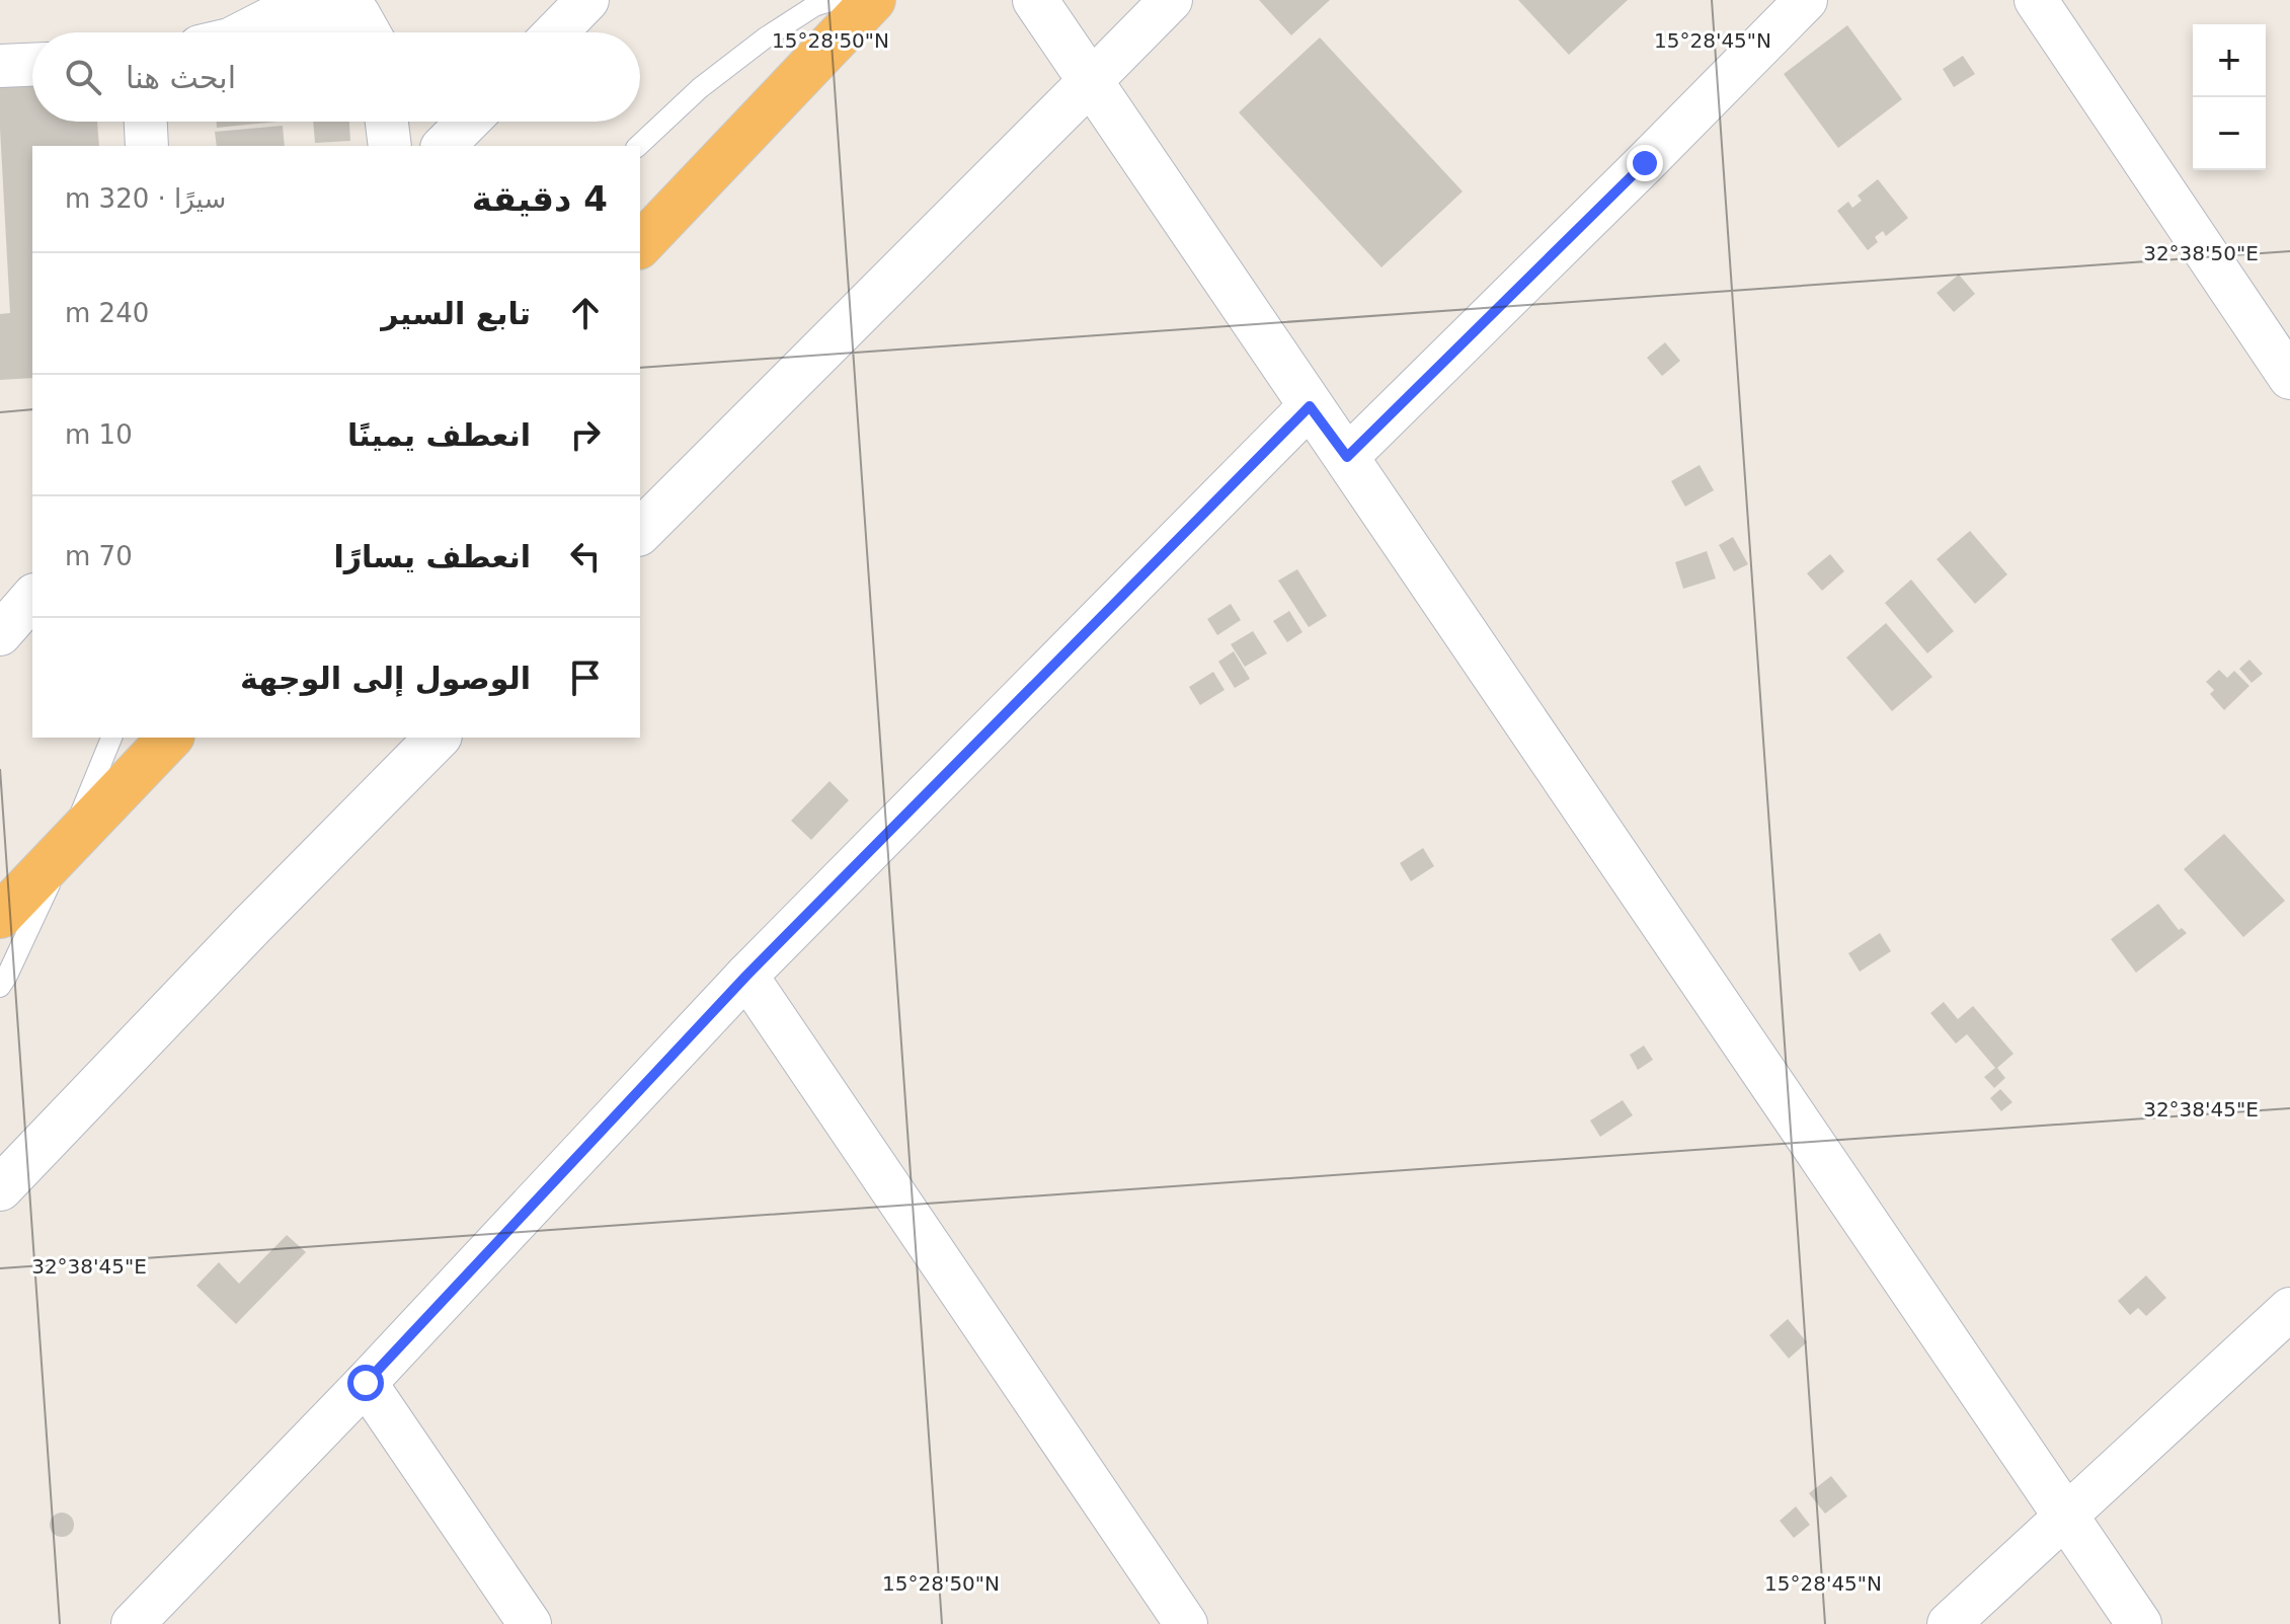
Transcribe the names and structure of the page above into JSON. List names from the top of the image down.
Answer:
{
  "page": {
    "map_buttons": ["+", "−"],
    "search": "ابحث هنا",
    "heading": ["4 دقيقة", "سيرًا · 320 m"],
    "list": [
      ["تابع السير", "240 m"],
      ["انعطف يمينًا", "10 m"],
      ["انعطف يسارًا", "70 m"],
      "الوصول إلى الوجهة"
    ]
  },
  "coordinates": [
    "15°28'50\"N",
    "15°28'45\"N",
    "32°38'50\"E",
    "32°38'45\"E"
  ]
}
